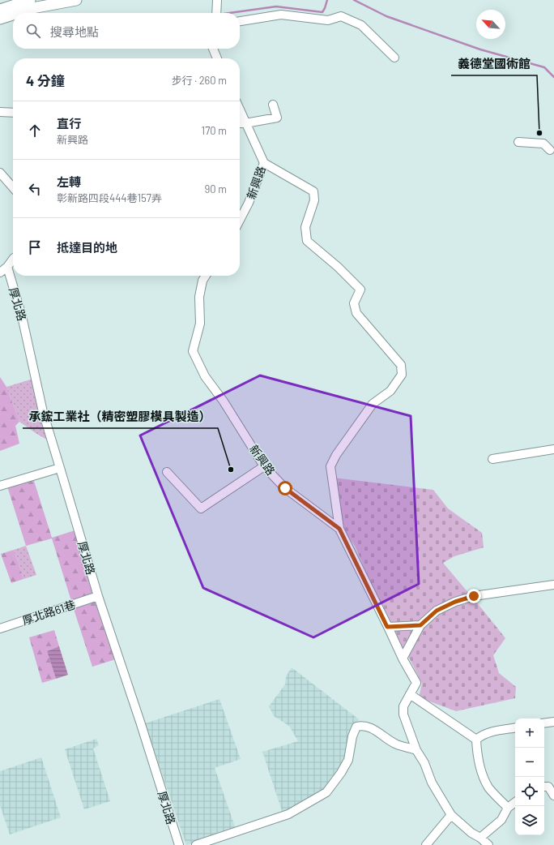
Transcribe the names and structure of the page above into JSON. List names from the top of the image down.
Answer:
{
  "streets": {
    "street": ["新興路", "厚北路", "厚北路61巷"]
  },
  "crossings": [
    ["厚北路", "厚北路61巷"]
  ],
  "places": ["義德堂國術館", "承鋐工業社（精密塑膠模具製造）"],
  "north": "top left",
  "page": {
    "search": "搜尋地點",
    "heading": ["4 分鐘", "步行 · 260 m"],
    "list": [
      ["直行", "新興路", "170 m"],
      ["左轉", "彰新路四段444巷157弄", "90 m"],
      "抵達目的地"
    ],
    "map_buttons": ["+", "−"]
  }
}
